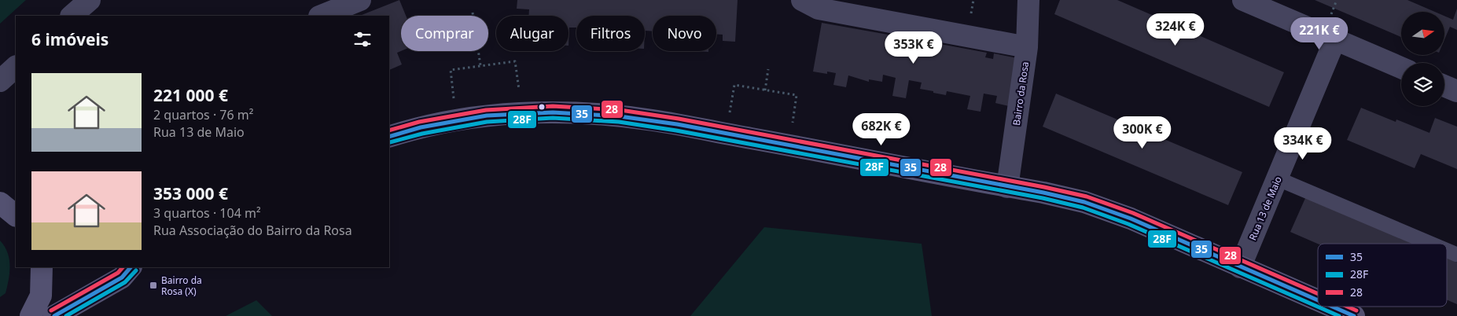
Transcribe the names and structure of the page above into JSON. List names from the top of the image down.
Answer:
{
  "streets": {
    "street": ["Bairro da Rosa", "Rua 13 de Maio"]
  },
  "places": {
    "transit": ["Bairro da Rosa (X)"]
  },
  "lines": ["transit line 28", "transit line 35", "transit line 28F"],
  "legend": ["35", "28F", "28"],
  "north": "right",
  "page": {
    "price": [
      "324K €",
      "221K €",
      "353K €",
      "682K €",
      "300K €",
      "334K €"
    ],
    "chip": [
      "Comprar",
      "Alugar",
      "Filtros",
      "Novo"
    ],
    "heading": "6 imóveis",
    "list": [
      {
        "name": "221 000 €",
        "note": "2 quartos · 76 m² · Rua 13 de Maio"
      },
      {
        "name": "353 000 €",
        "note": "3 quartos · 104 m² · Rua Associação do Bairro da Rosa"
      }
    ]
  }
}
